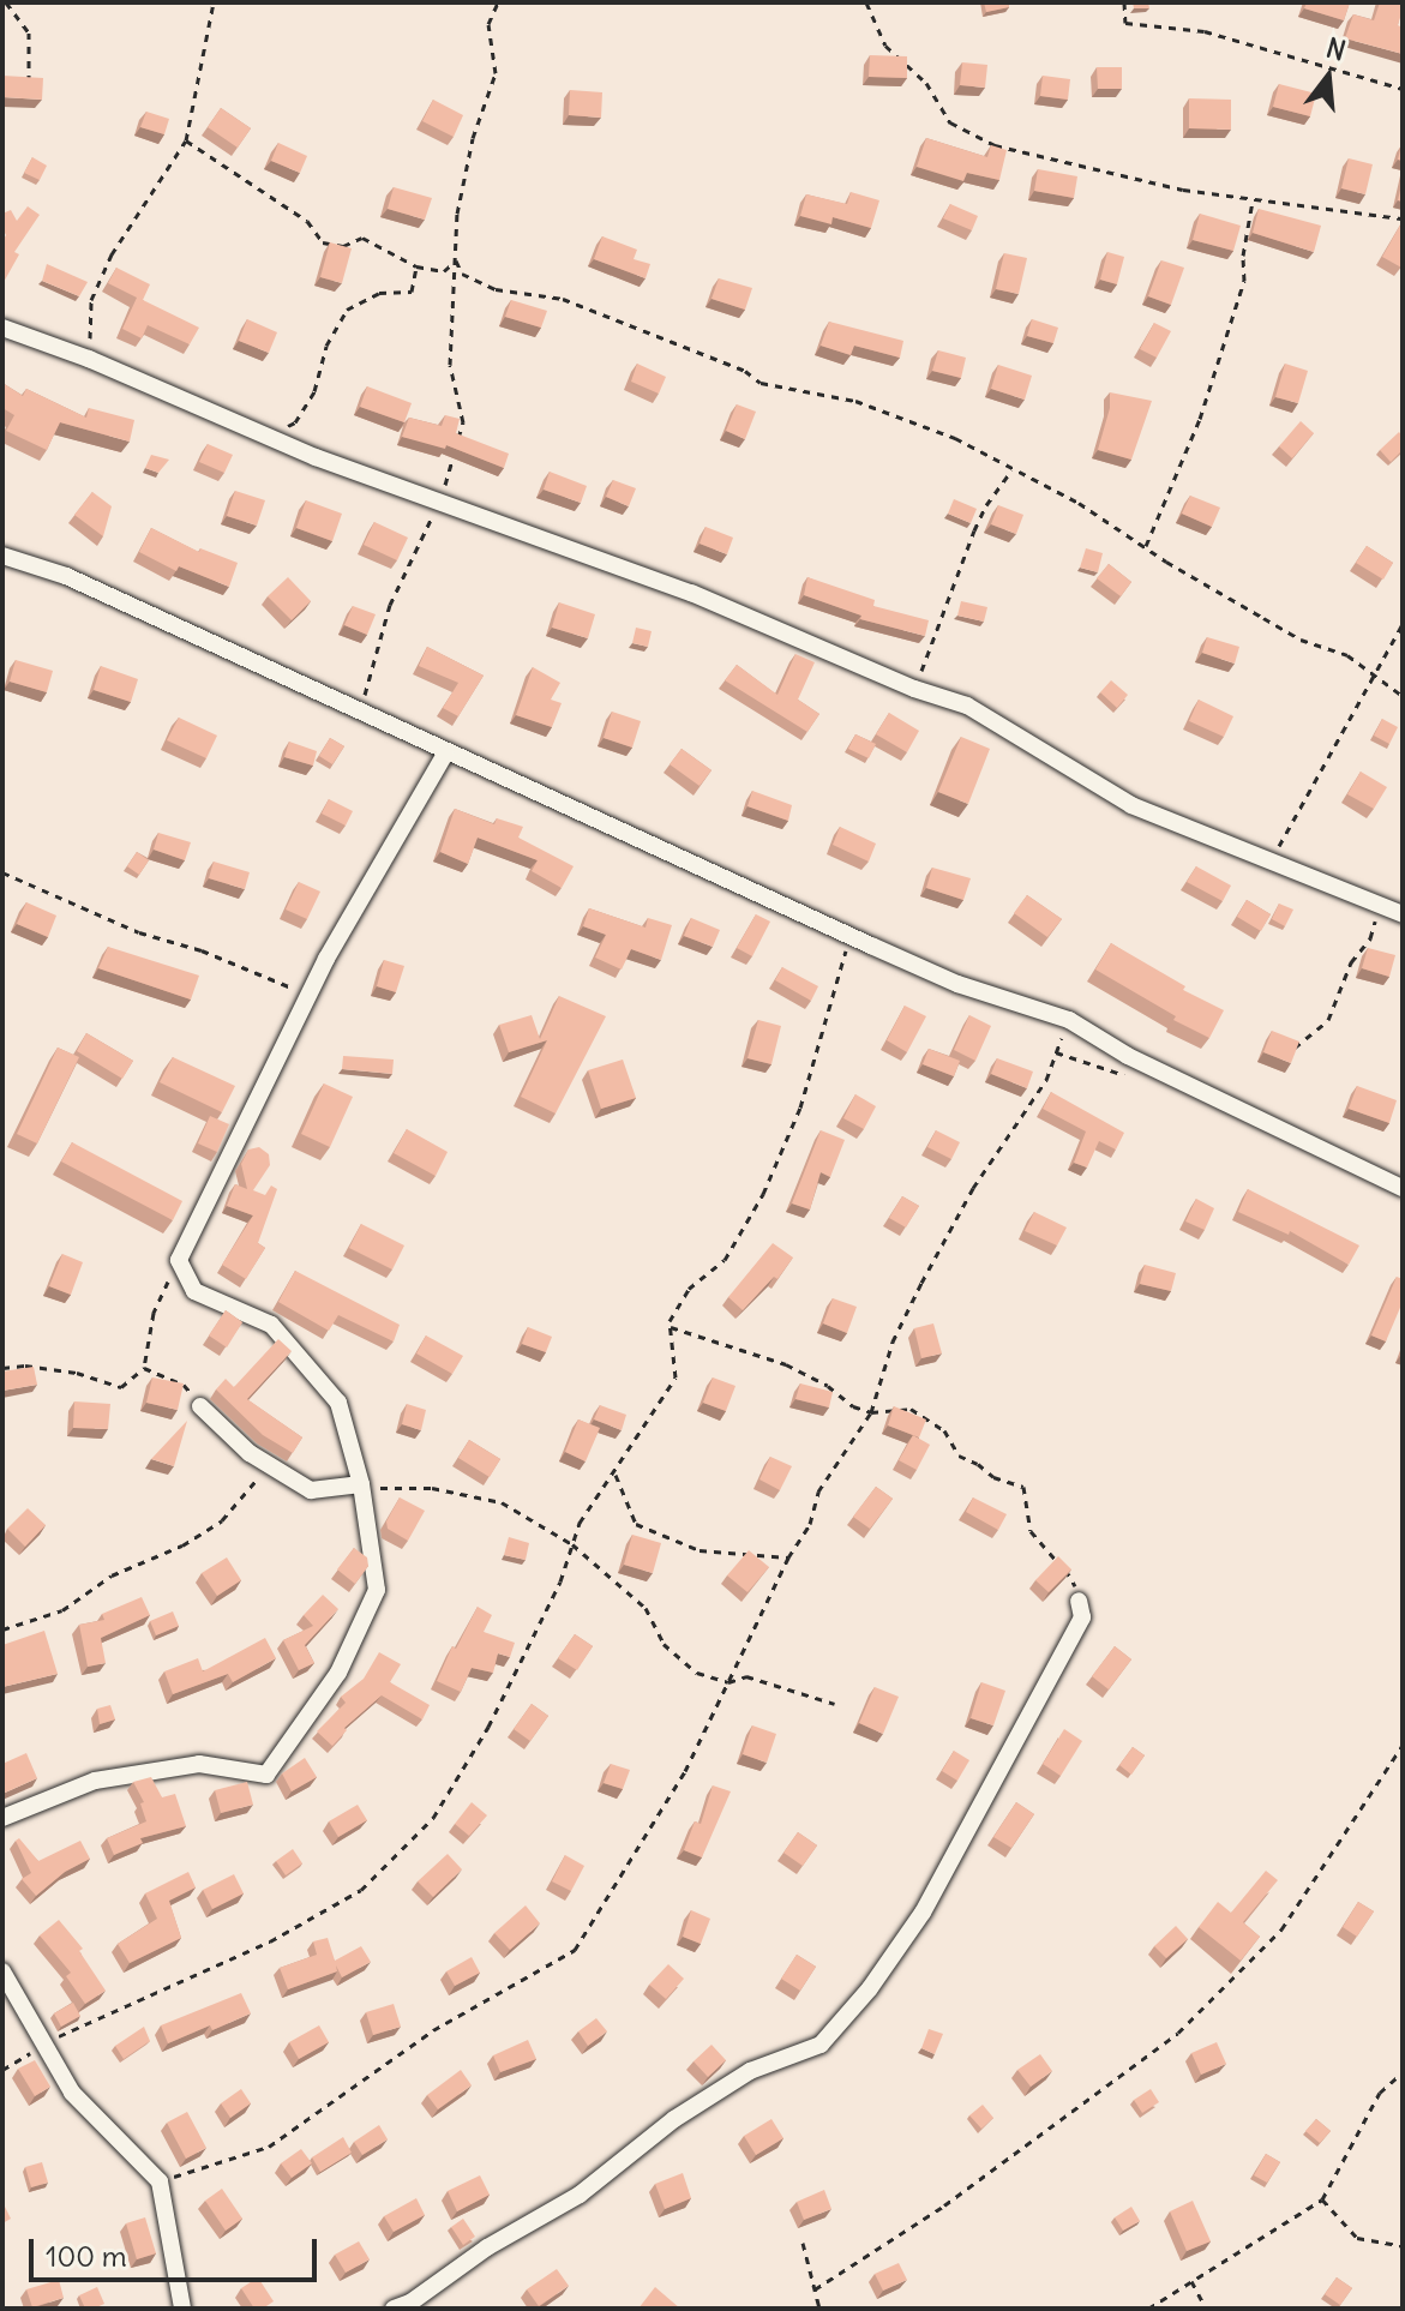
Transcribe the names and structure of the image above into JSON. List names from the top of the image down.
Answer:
{
  "scale_bar": "100 m",
  "north": "top"
}
